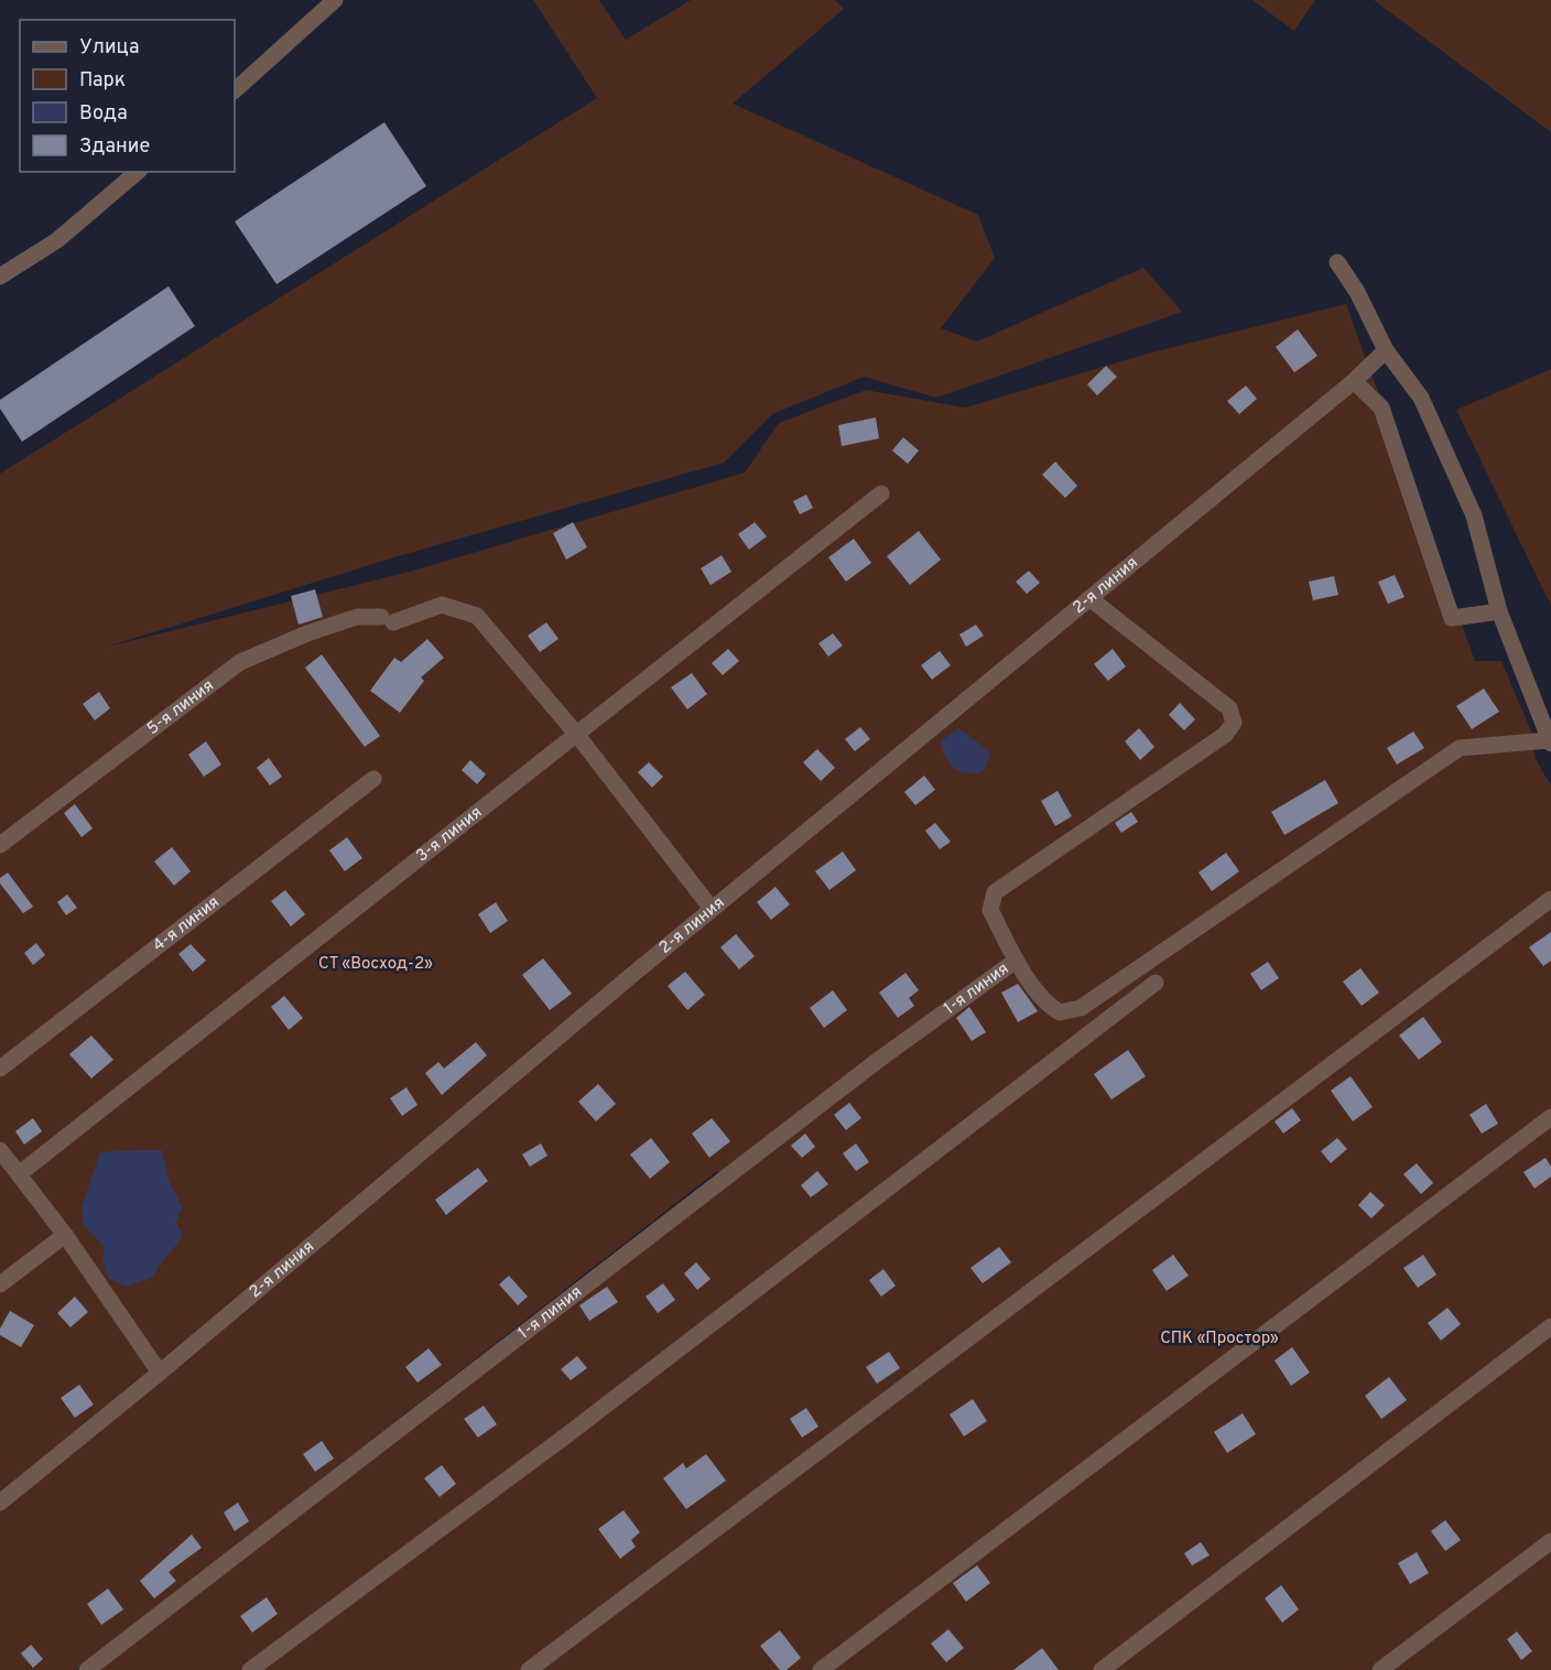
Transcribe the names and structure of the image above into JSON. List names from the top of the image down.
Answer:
{
  "streets": {
    "street": [
      "2-я линия",
      "5-я линия",
      "3-я линия",
      "4-я линия",
      "1-я линия"
    ]
  },
  "crossings": [
    ["2-я линия", "5-я линия"],
    ["5-я линия", "3-я линия"]
  ],
  "parks": ["СТ «Восход-2»", "СПК «Простор»"],
  "legend": [
    "Улица",
    "Парк",
    "Вода",
    "Здание"
  ]
}
